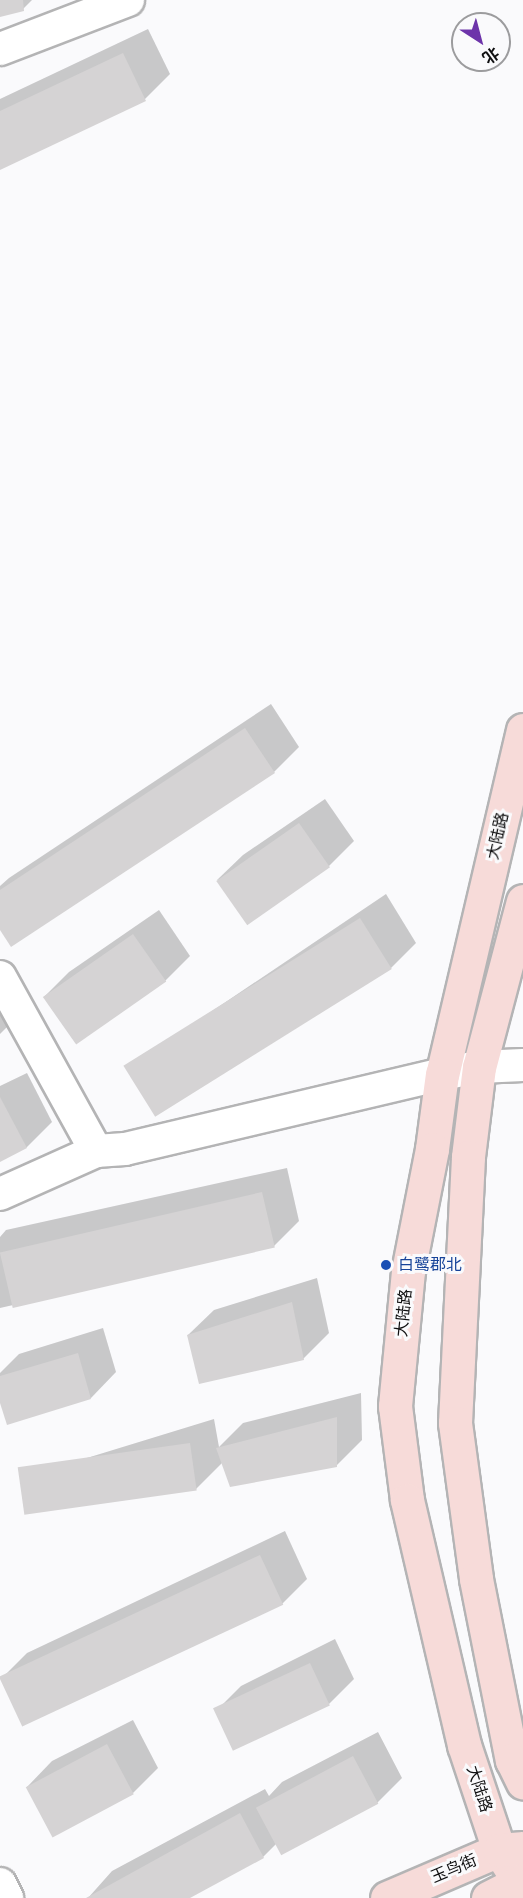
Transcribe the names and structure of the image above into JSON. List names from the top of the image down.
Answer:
{
  "streets": {
    "main road": ["大陆路", "玉鸟街"]
  },
  "crossings": [
    ["大陆路", "玉鸟街"]
  ],
  "places": ["白鹭郡北"],
  "north": "bottom right"
}
